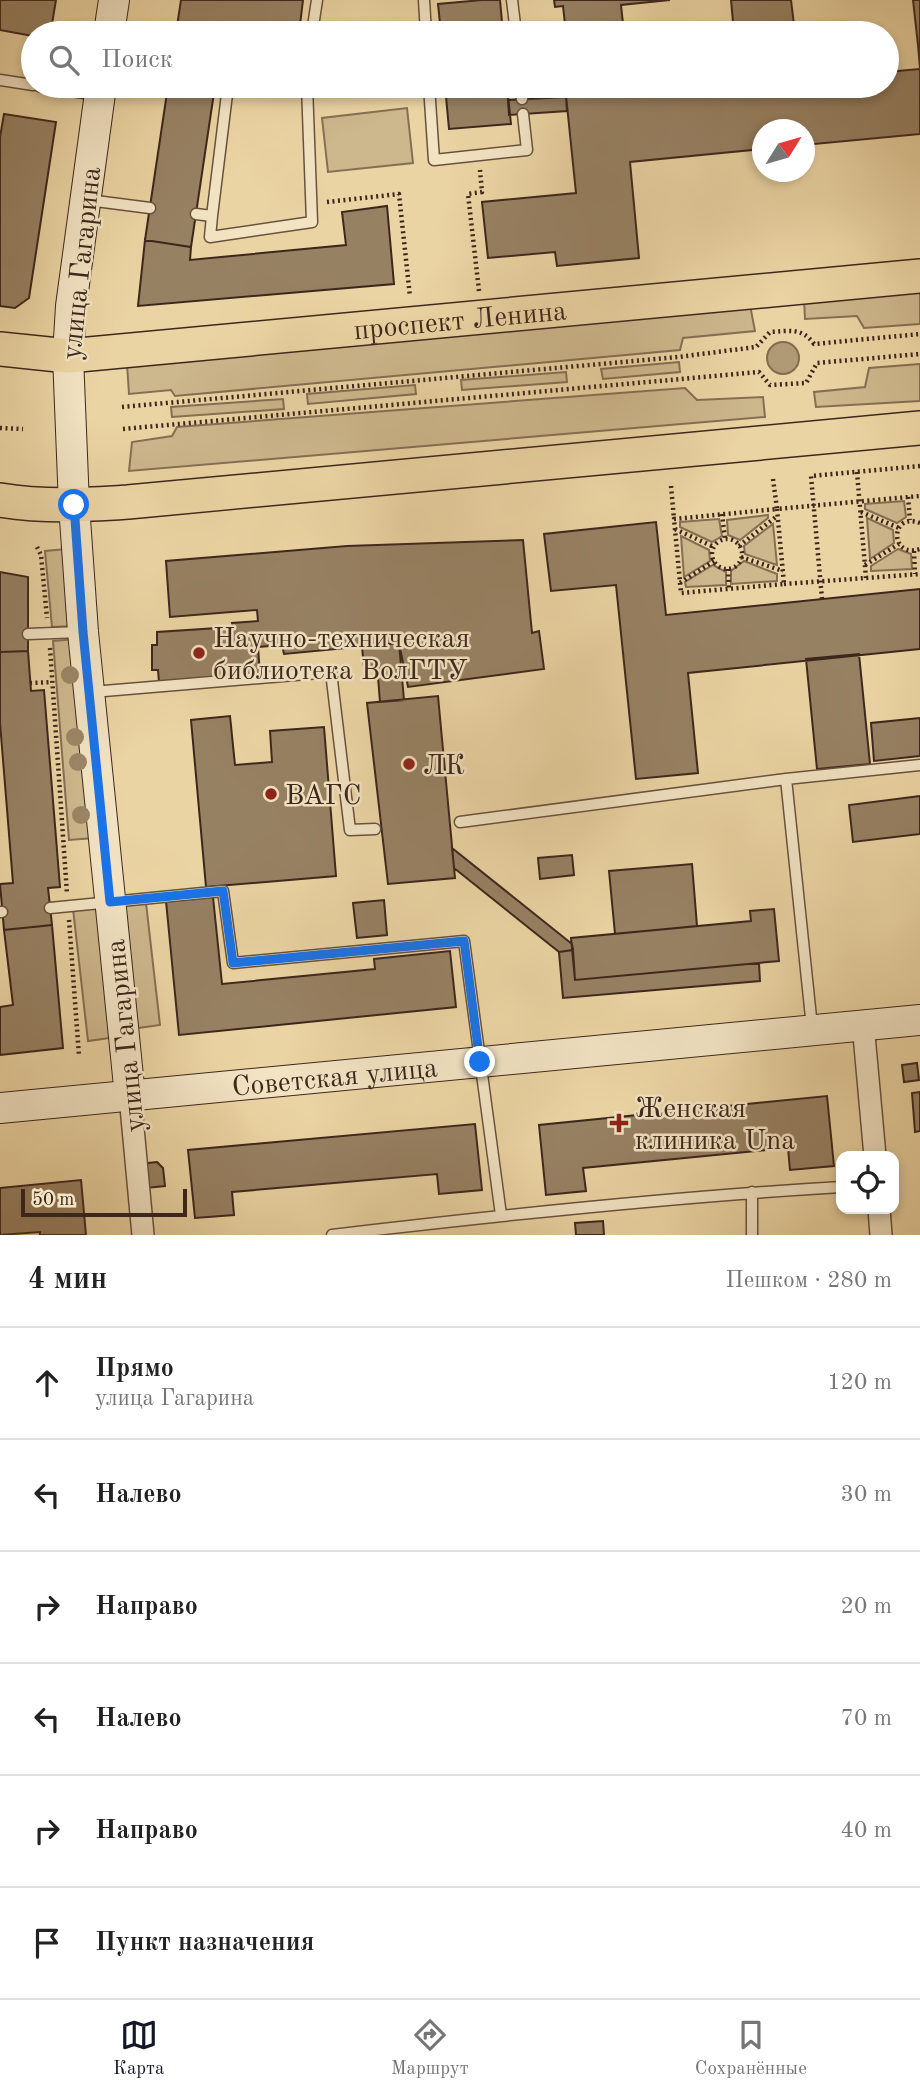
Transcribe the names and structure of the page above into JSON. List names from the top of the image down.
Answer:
{
  "streets": {
    "main road": ["проспект Ленина"],
    "street": ["улица Гагарина", "Советская улица"]
  },
  "crossings": [
    ["улица Гагарина", "проспект Ленина"],
    ["улица Гагарина", "Советская улица"]
  ],
  "places": {
    "other": ["Научно-техническая библиотека ВолГТУ", "ЛК", "ВАГС"],
    "health": ["Женская клиника Una"]
  },
  "scale_bar": "50 m",
  "north": "top right",
  "page": {
    "search": "Поиск",
    "scale": "50 m",
    "heading": ["4 мин", "Пешком · 280 m"],
    "list": [
      ["Прямо", "улица Гагарина", "120 m"],
      ["Налево", "30 m"],
      ["Направо", "20 m"],
      ["Налево", "70 m"],
      ["Направо", "40 m"],
      "Пункт назначения"
    ],
    "nav": ["Карта", "Маршрут", "Сохранённые"]
  }
}
